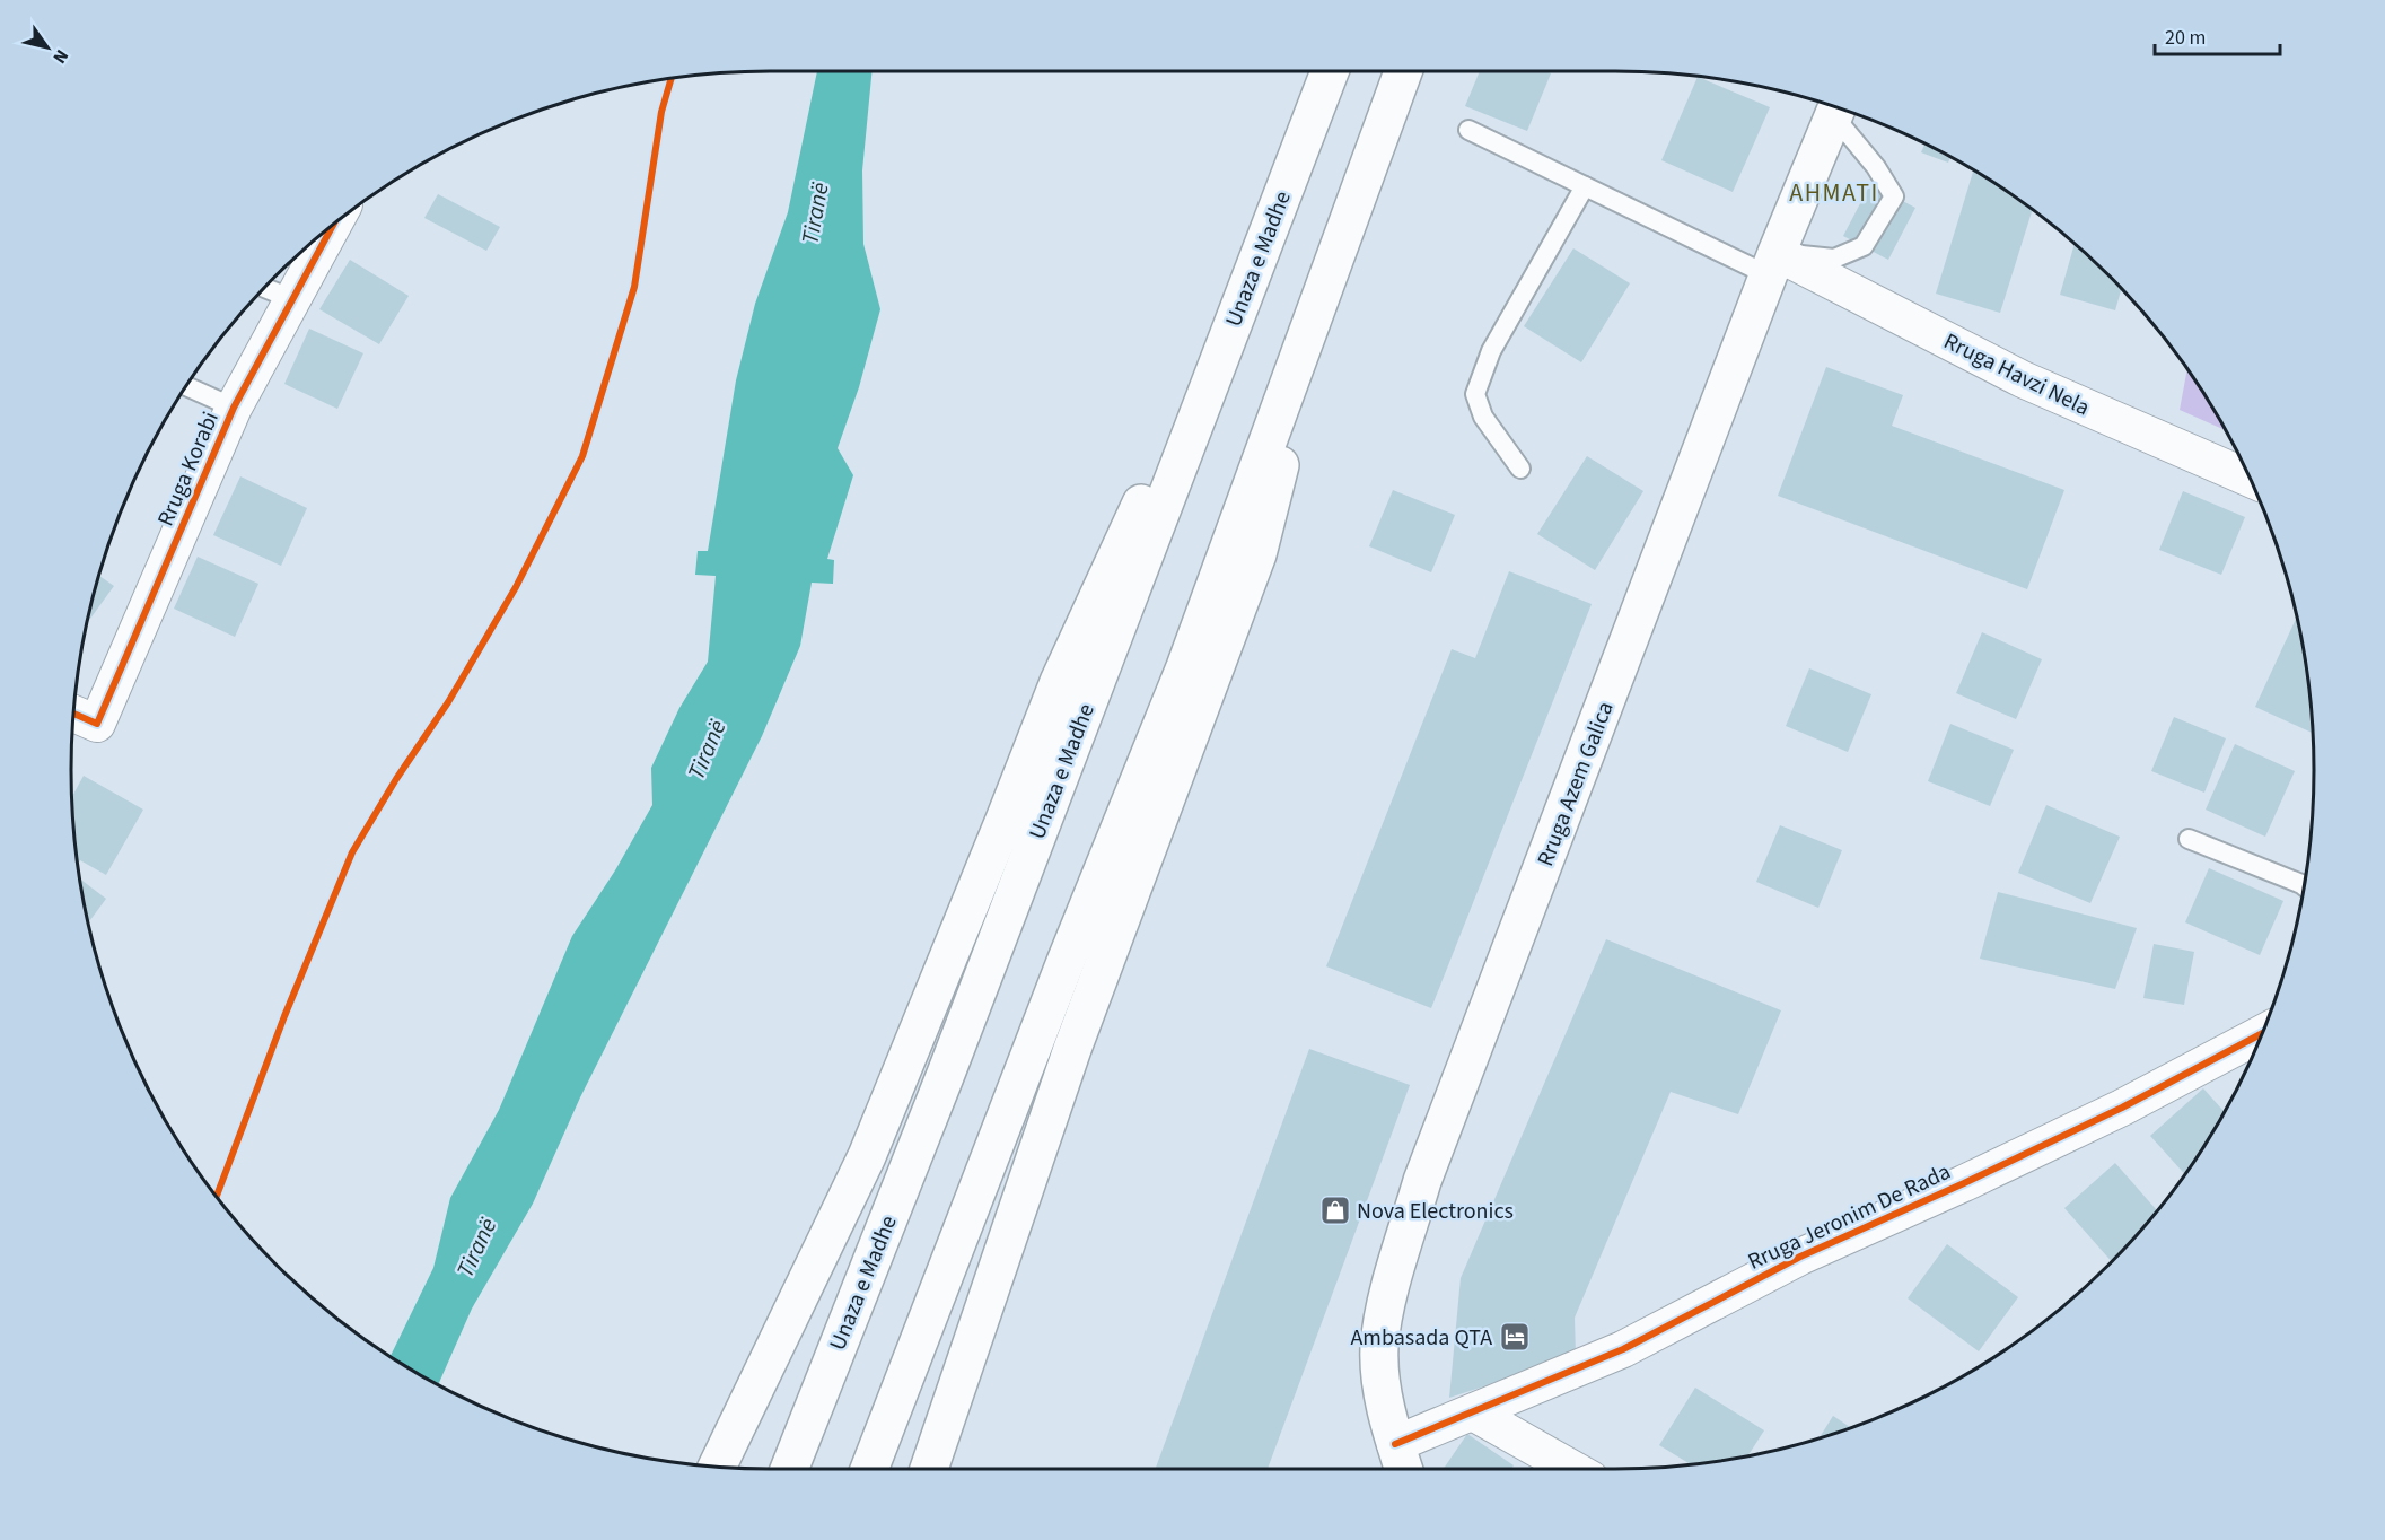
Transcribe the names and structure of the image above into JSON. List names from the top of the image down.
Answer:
{
  "streets": {
    "main road": ["Unaza e Madhe", "Rruga Azem Galica"],
    "street": ["Rruga Havzi Nela", "Rruga Korabi", "Rruga Jeronim De Rada"]
  },
  "crossings": [
    ["Rruga Havzi Nela", "Rruga Azem Galica"],
    ["Rruga Azem Galica", "Rruga Jeronim De Rada"]
  ],
  "districts": ["AHMATI"],
  "water": ["Tiranë"],
  "places": {
    "shop": ["Nova Electronics"],
    "hotel": ["Ambasada QTA"]
  },
  "scale_bar": "20 m",
  "north": "bottom right"
}
